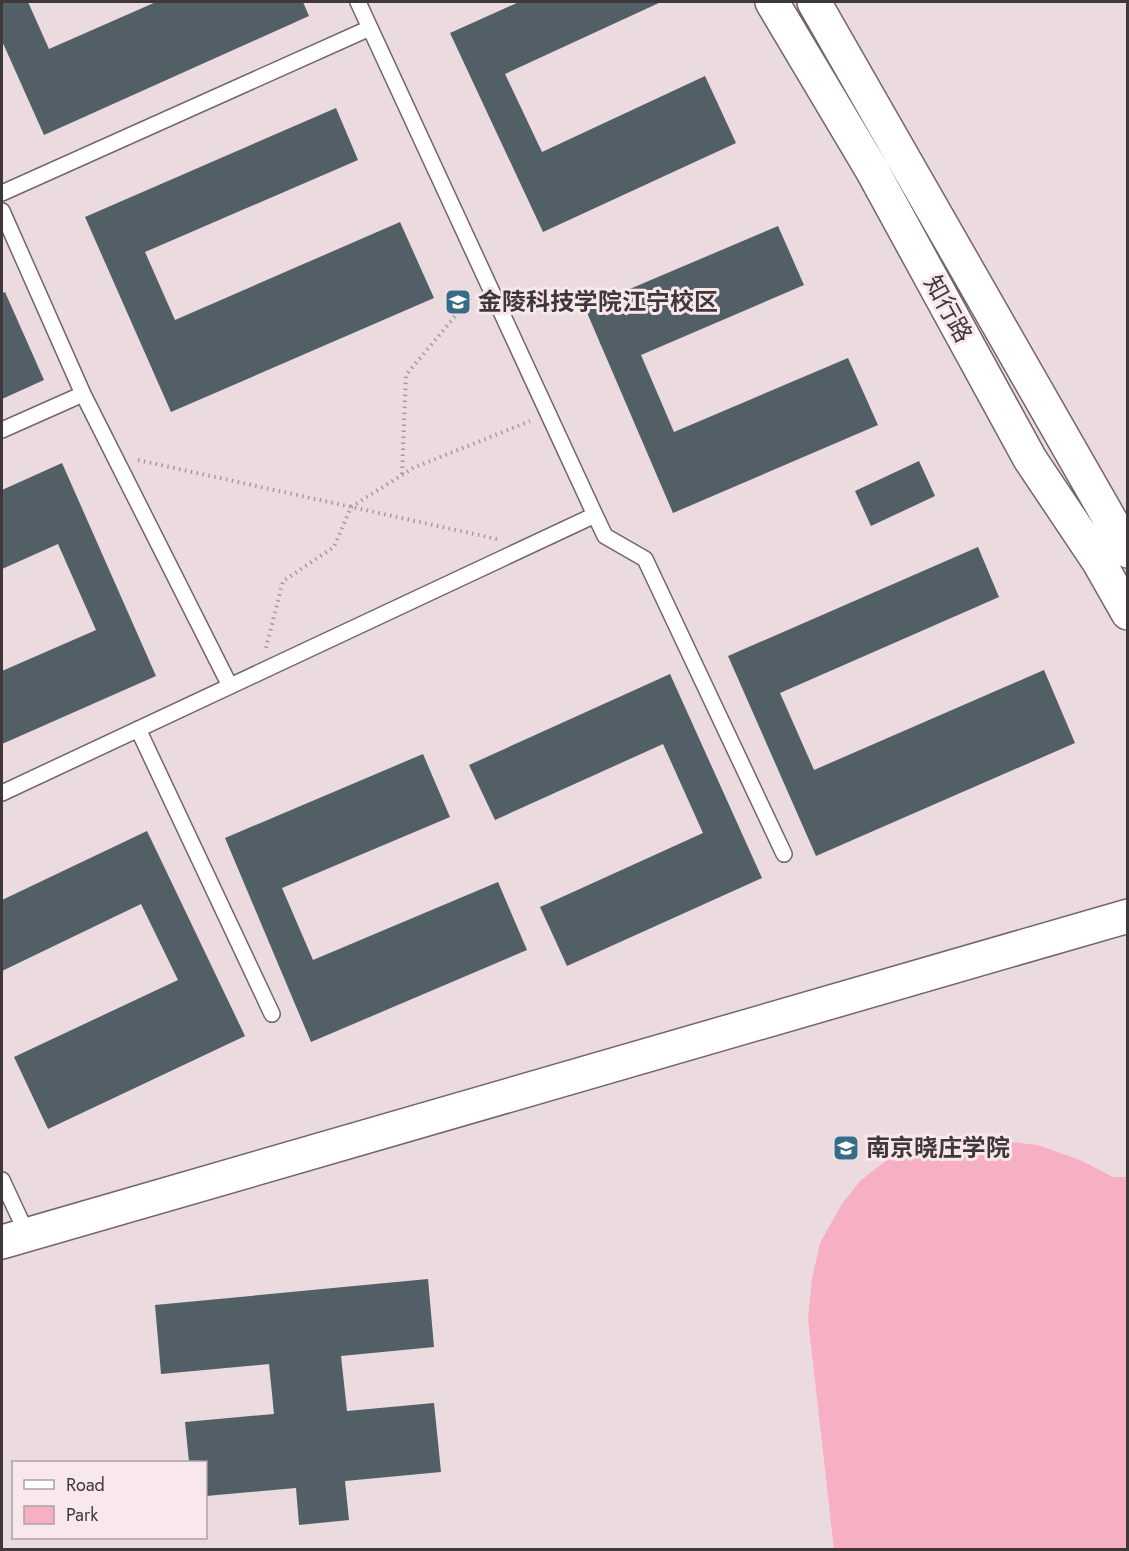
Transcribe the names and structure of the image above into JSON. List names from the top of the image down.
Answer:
{
  "streets": {
    "street": ["知行路"]
  },
  "places": {
    "school or university": ["金陵科技学院江宁校区", "南京晓庄学院"]
  },
  "legend": ["Road", "Park"]
}
